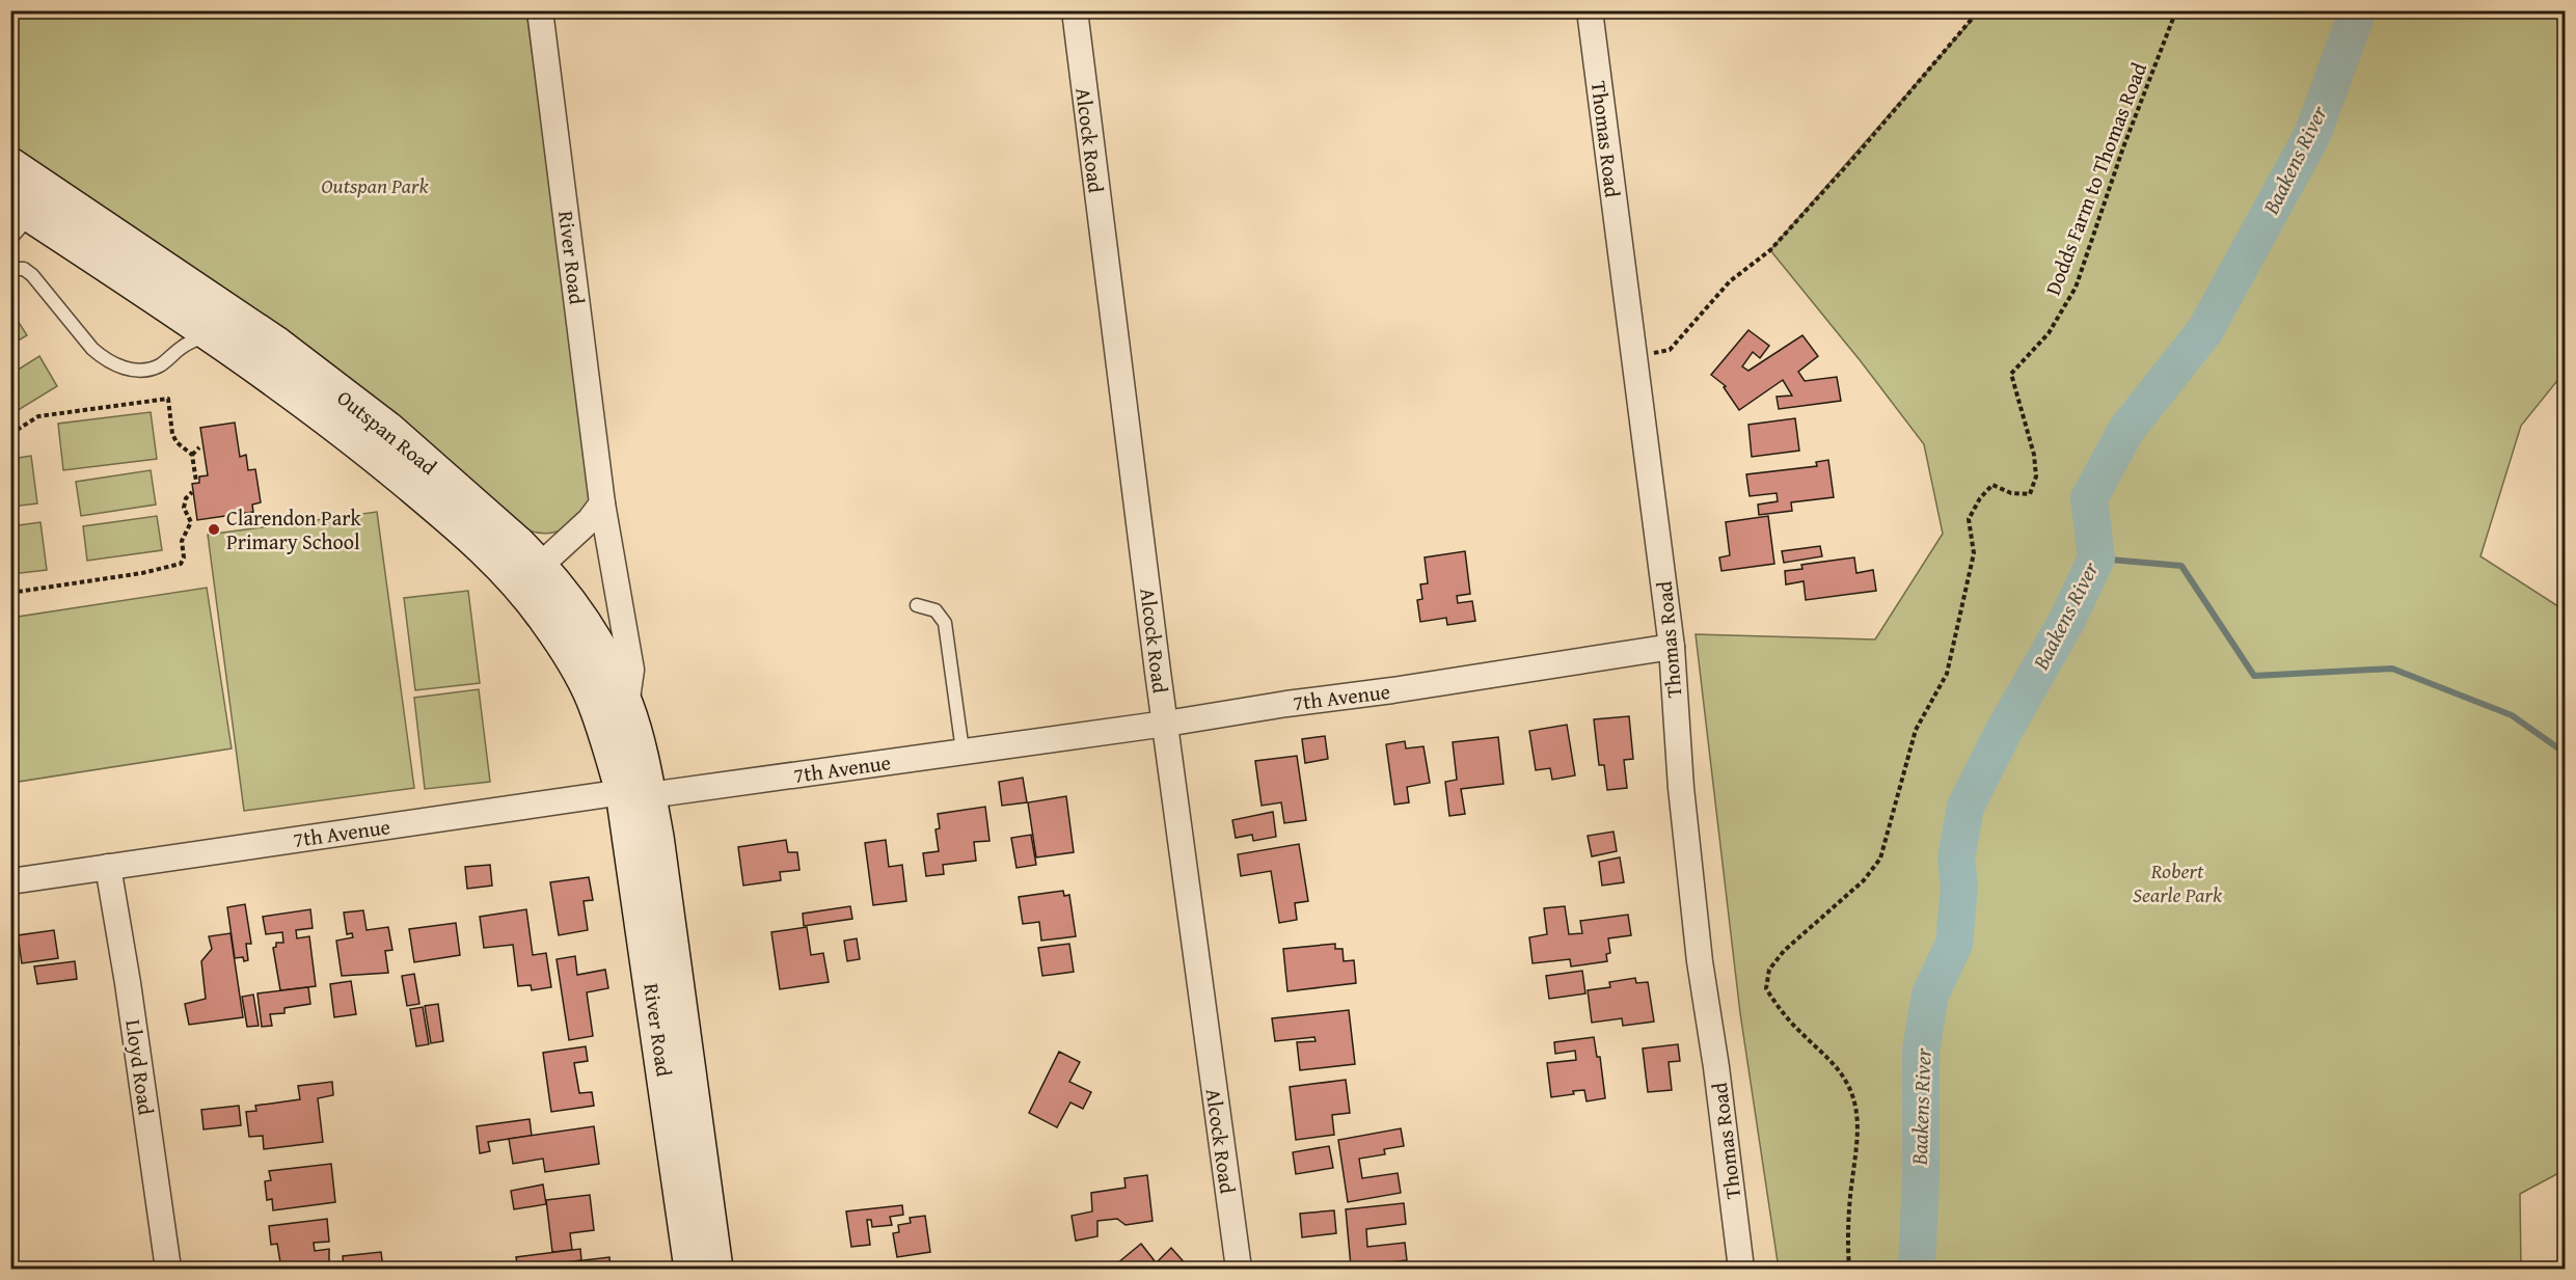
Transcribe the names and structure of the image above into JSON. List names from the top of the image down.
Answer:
{
  "streets": {
    "main road": ["River Road", "Outspan Road"],
    "street": [
      "Thomas Road",
      "Alcock Road",
      "7th Avenue",
      "Lloyd Road"
    ],
    "path": ["Dodds Farm to Thomas Road"]
  },
  "crossings": [
    ["Thomas Road", "7th Avenue"],
    ["Alcock Road", "7th Avenue"],
    ["River Road", "Outspan Road"],
    ["River Road", "7th Avenue"],
    ["Outspan Road", "7th Avenue"],
    ["7th Avenue", "Lloyd Road"]
  ],
  "water": ["Baakens River"],
  "parks": ["Outspan Park", "Robert Searle Park"],
  "places": ["Clarendon Park Primary School"]
}
